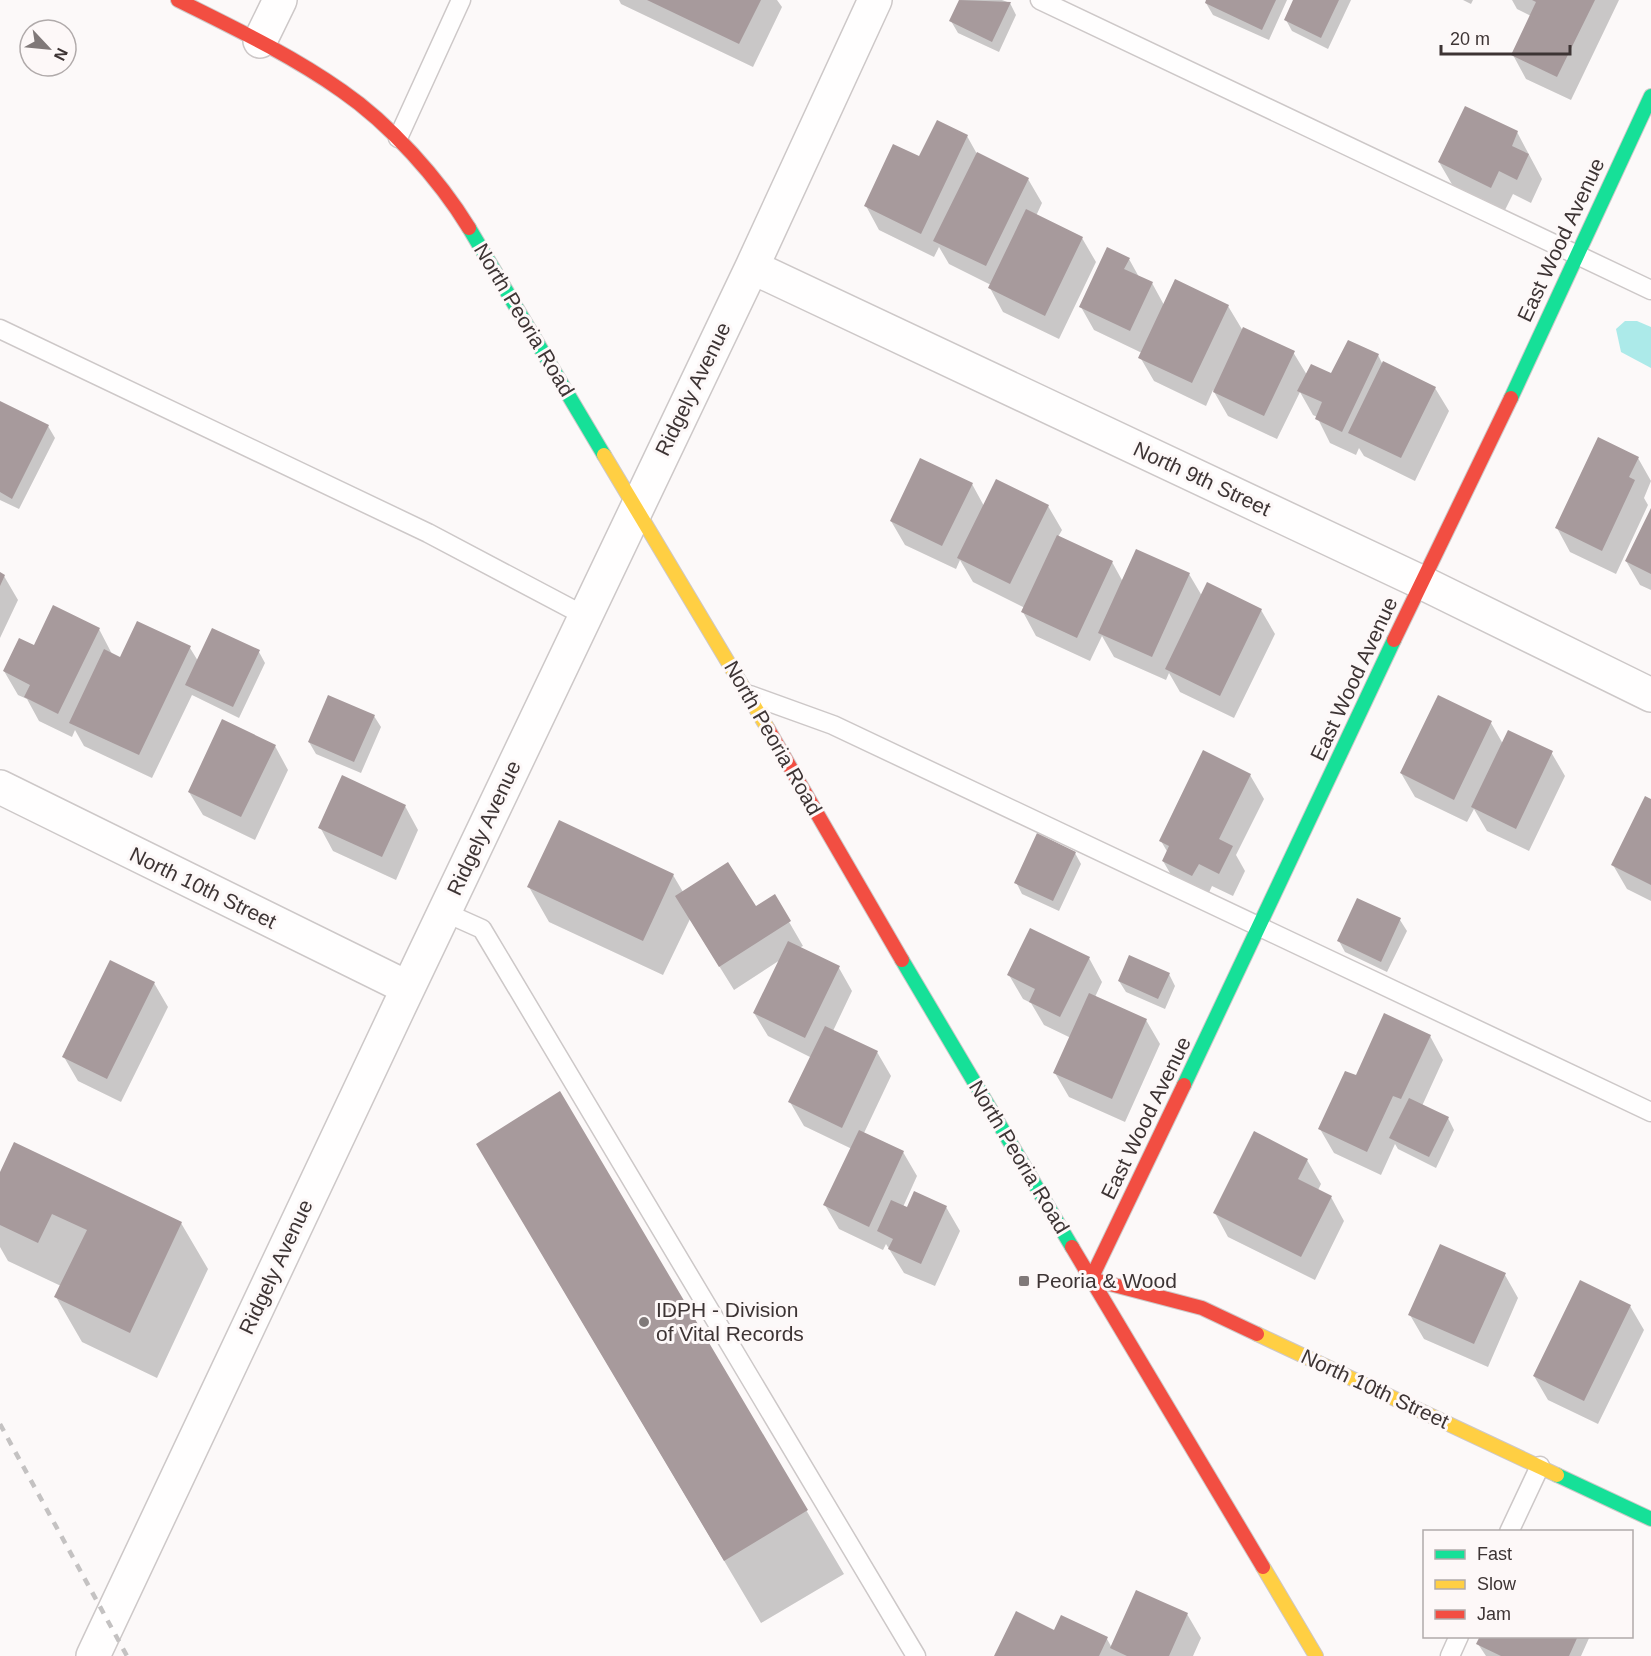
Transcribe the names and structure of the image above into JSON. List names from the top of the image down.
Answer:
{
  "streets": {
    "main road": ["East Wood Avenue", "North Peoria Road", "North 10th Street"],
    "street": ["Ridgely Avenue", "North 9th Street"]
  },
  "crossings": [
    ["East Wood Avenue", "North Peoria Road"],
    ["East Wood Avenue", "North 9th Street"],
    ["East Wood Avenue", "North 10th Street"],
    ["North Peoria Road", "Ridgely Avenue"],
    ["North Peoria Road", "North 10th Street"],
    ["Ridgely Avenue", "North 9th Street"],
    ["Ridgely Avenue", "North 10th Street"]
  ],
  "places": {
    "transit": ["Peoria & Wood"],
    "other": ["IDPH - Division of Vital Records"]
  },
  "legend": ["Fast", "Slow", "Jam"],
  "scale_bar": "20 m",
  "north": "bottom right"
}
